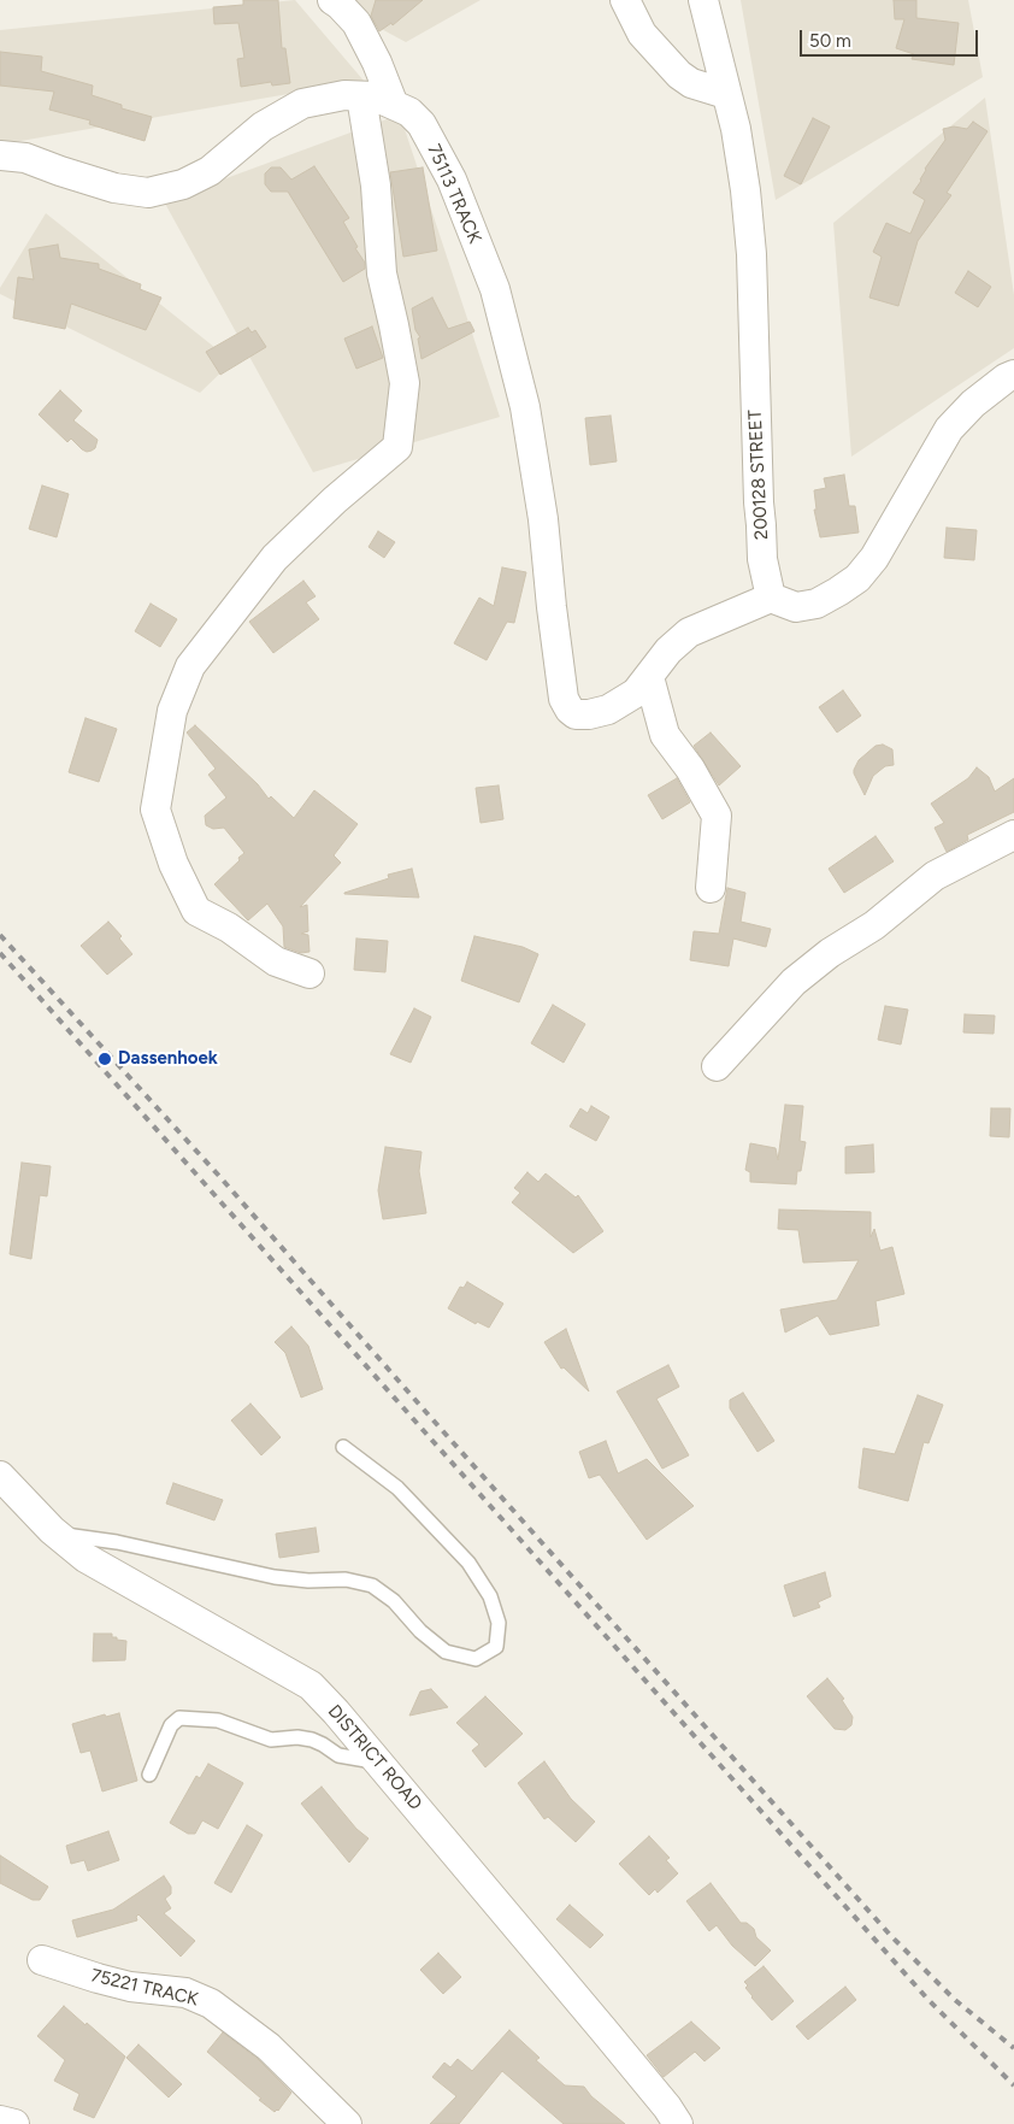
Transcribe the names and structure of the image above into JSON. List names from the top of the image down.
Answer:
{
  "streets": {
    "street": [
      "75113 TRACK",
      "200128 STREET",
      "DISTRICT ROAD",
      "75221 TRACK"
    ]
  },
  "places": ["Dassenhoek"],
  "scale_bar": "50 m"
}
